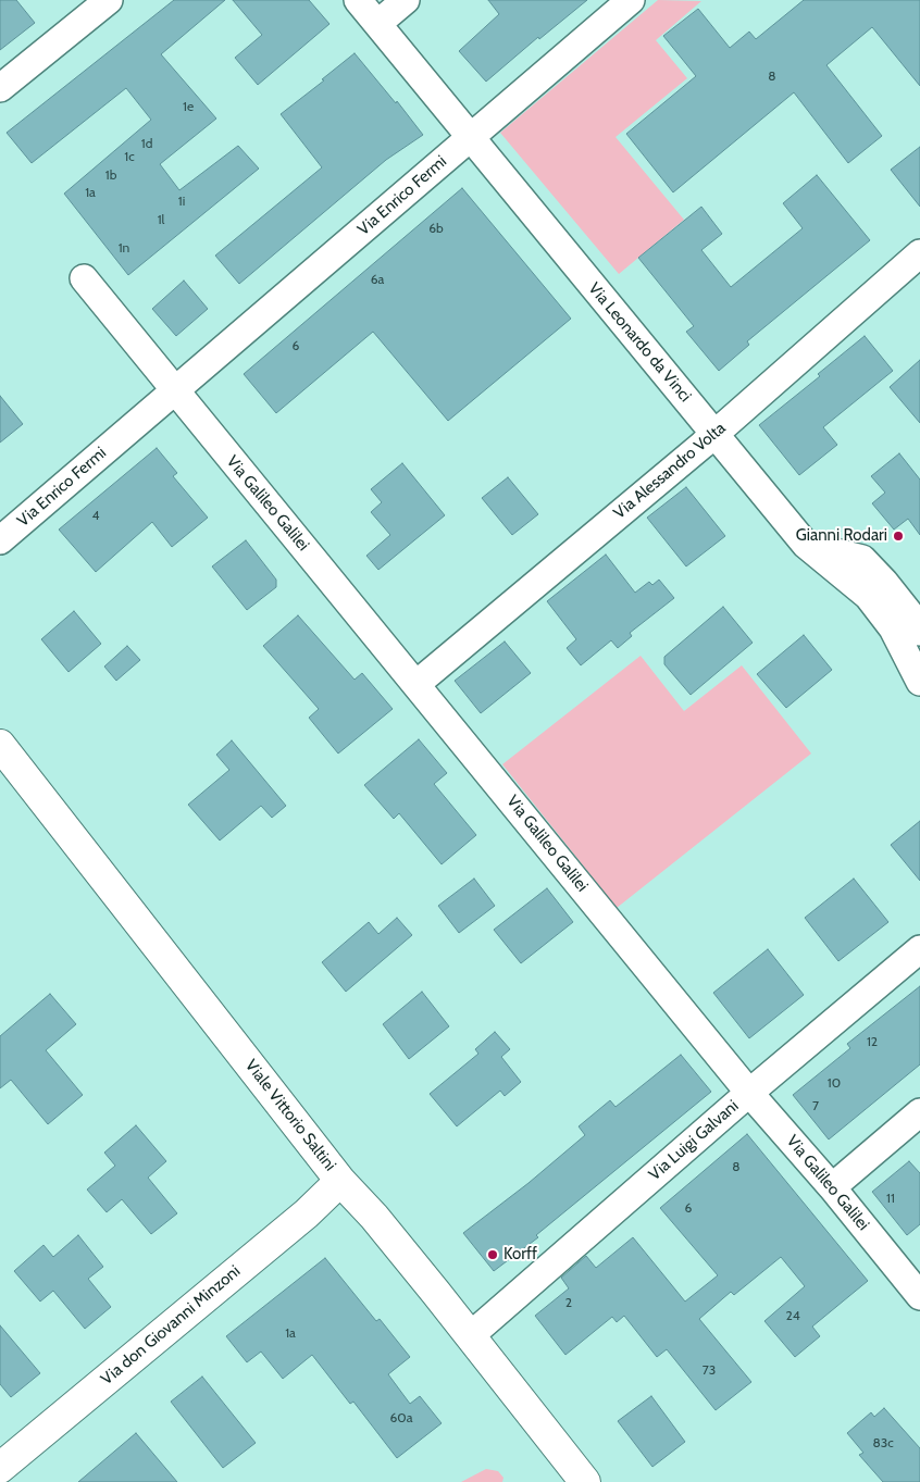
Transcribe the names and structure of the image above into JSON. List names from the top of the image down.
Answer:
{
  "streets": {
    "street": [
      "Via Enrico Fermi",
      "Via Leonardo da Vinci",
      "Via Alessandro Volta",
      "Via Galileo Galilei",
      "Viale Vittorio Saltini",
      "Via Luigi Galvani",
      "Via don Giovanni Minzoni"
    ]
  },
  "crossings": [
    ["Via Enrico Fermi", "Via Leonardo da Vinci"],
    ["Via Enrico Fermi", "Via Galileo Galilei"],
    ["Via Leonardo da Vinci", "Via Alessandro Volta"],
    ["Via Alessandro Volta", "Via Galileo Galilei"],
    ["Via Galileo Galilei", "Via Luigi Galvani"],
    ["Viale Vittorio Saltini", "Via Luigi Galvani"],
    ["Viale Vittorio Saltini", "Via don Giovanni Minzoni"]
  ],
  "places": ["Gianni Rodari", "Korff"],
  "house_numbers": [
    "8",
    "1e",
    "1d",
    "1c",
    "1b",
    "1a",
    "1i",
    "1l",
    "6b",
    "1n",
    "6a",
    "6",
    "4",
    "12",
    "10",
    "7",
    "8",
    "11",
    "6",
    "2",
    "24",
    "1a",
    "73",
    "60a",
    "83c"
  ]
}
